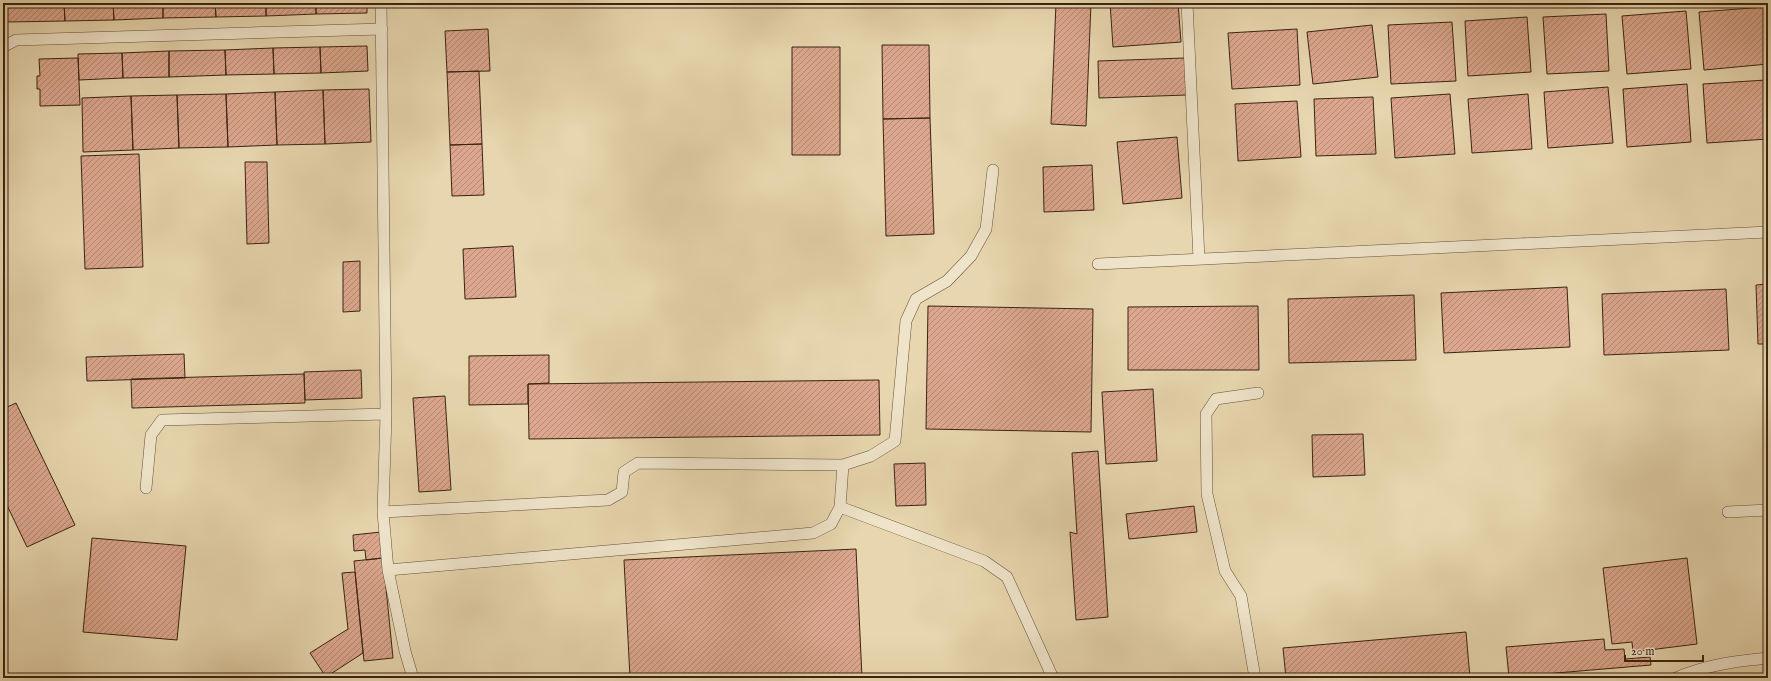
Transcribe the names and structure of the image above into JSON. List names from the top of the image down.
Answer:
{
  "scale_bar": "20 m"
}
